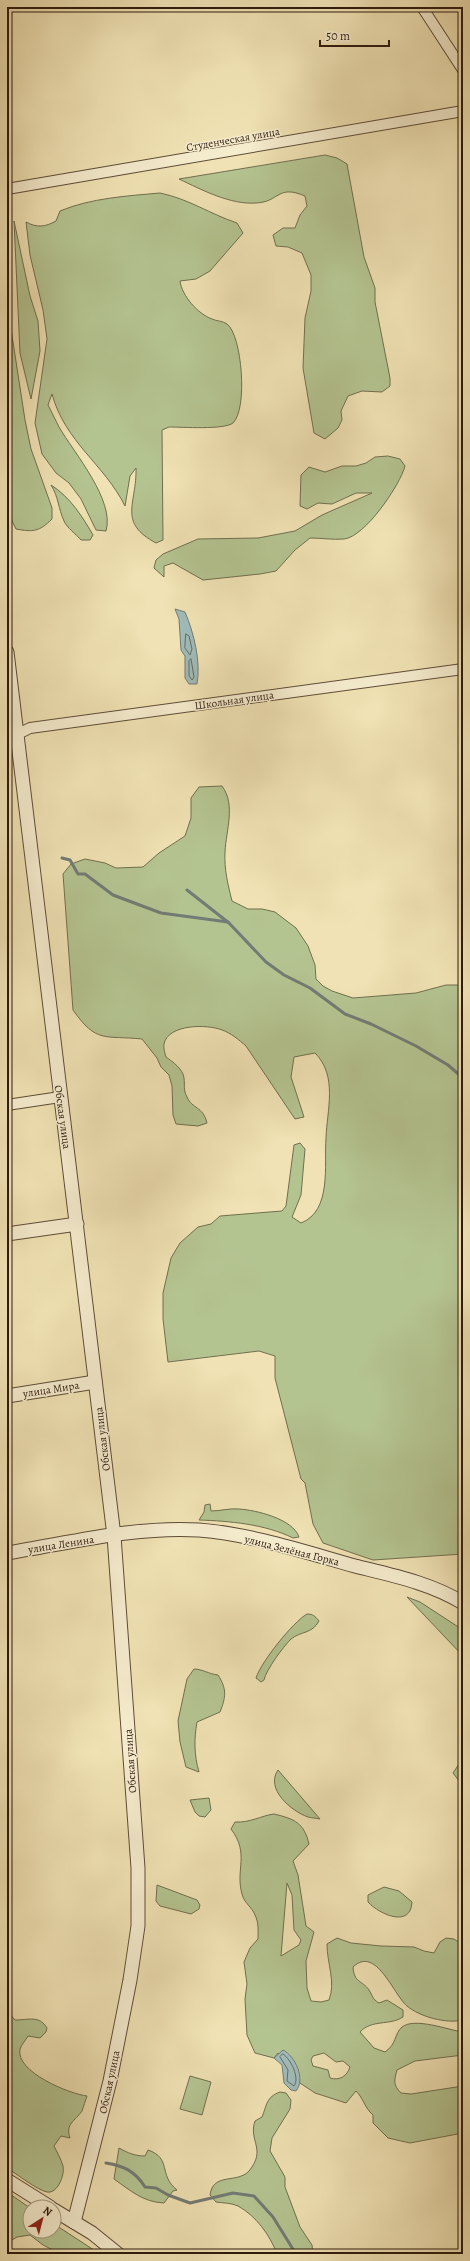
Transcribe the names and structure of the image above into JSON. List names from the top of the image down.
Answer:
{
  "streets": {
    "street": [
      "Студенческая улица",
      "Школьная улица",
      "Обская улица",
      "улица Мира",
      "улица Ленина",
      "улица Зелёная Горка"
    ]
  },
  "crossings": [
    ["Школьная улица", "Обская улица"],
    ["Обская улица", "улица Мира"],
    ["Обская улица", "улица Ленина"],
    ["Обская улица", "улица Зелёная Горка"],
    ["улица Ленина", "улица Зелёная Горка"]
  ],
  "scale_bar": "50 m",
  "north": "top right"
}
